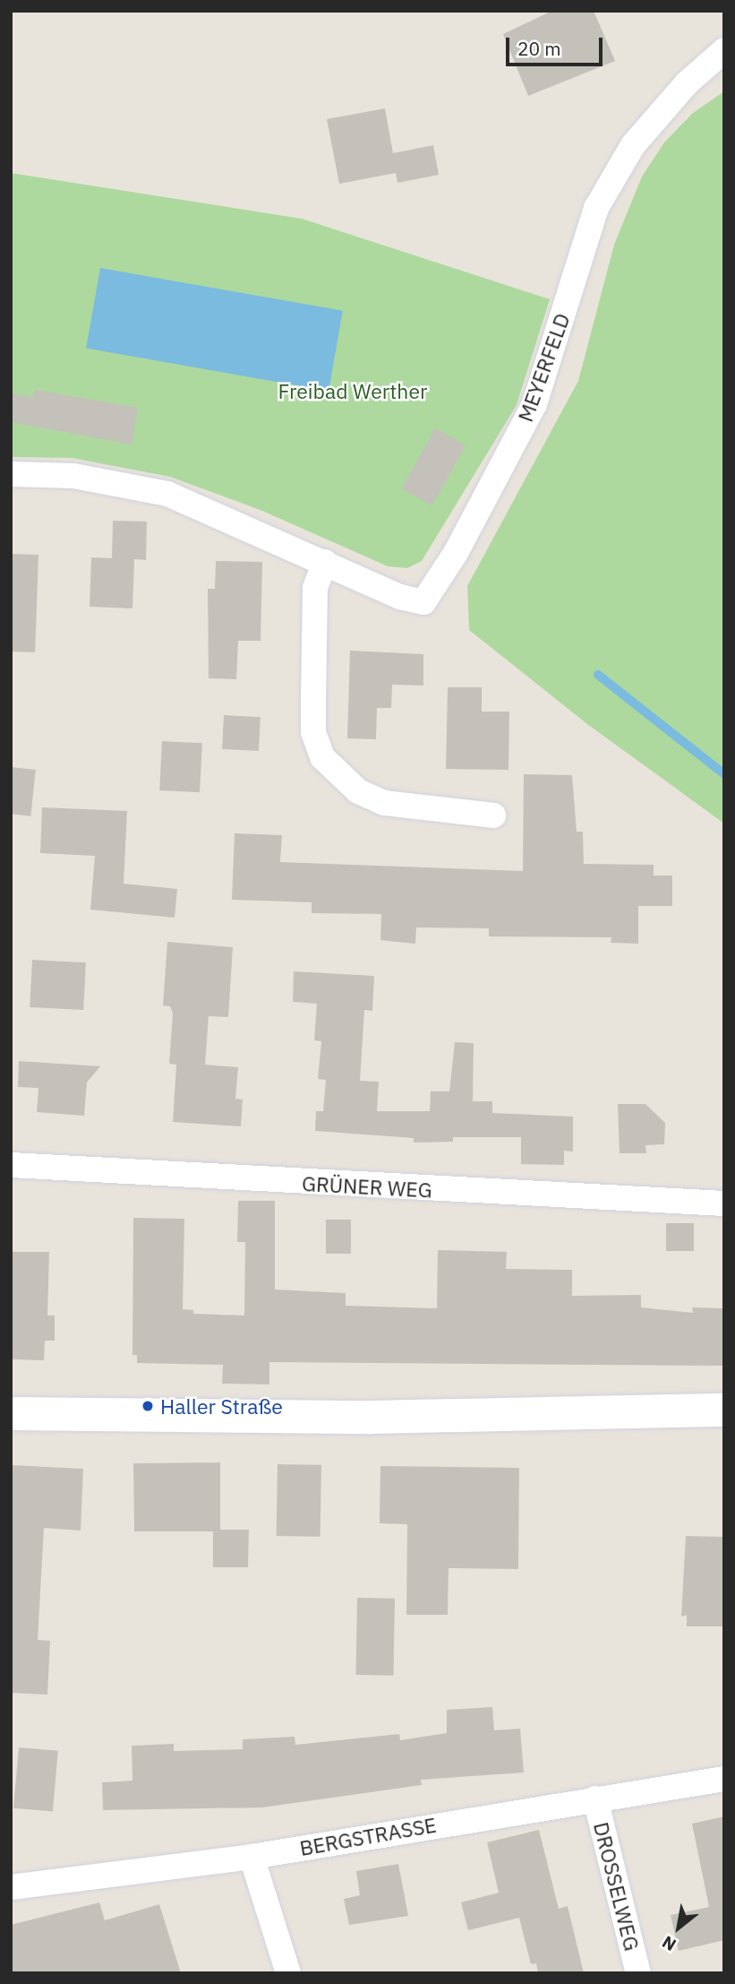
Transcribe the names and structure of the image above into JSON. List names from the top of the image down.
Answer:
{
  "streets": {
    "street": [
      "MEYERFELD",
      "GRÜNER WEG",
      "BERGSTRASSE",
      "DROSSELWEG"
    ]
  },
  "crossings": [
    ["BERGSTRASSE", "DROSSELWEG"]
  ],
  "parks": ["Freibad Werther"],
  "places": ["Haller Straße"],
  "scale_bar": "20 m",
  "north": "bottom left"
}
